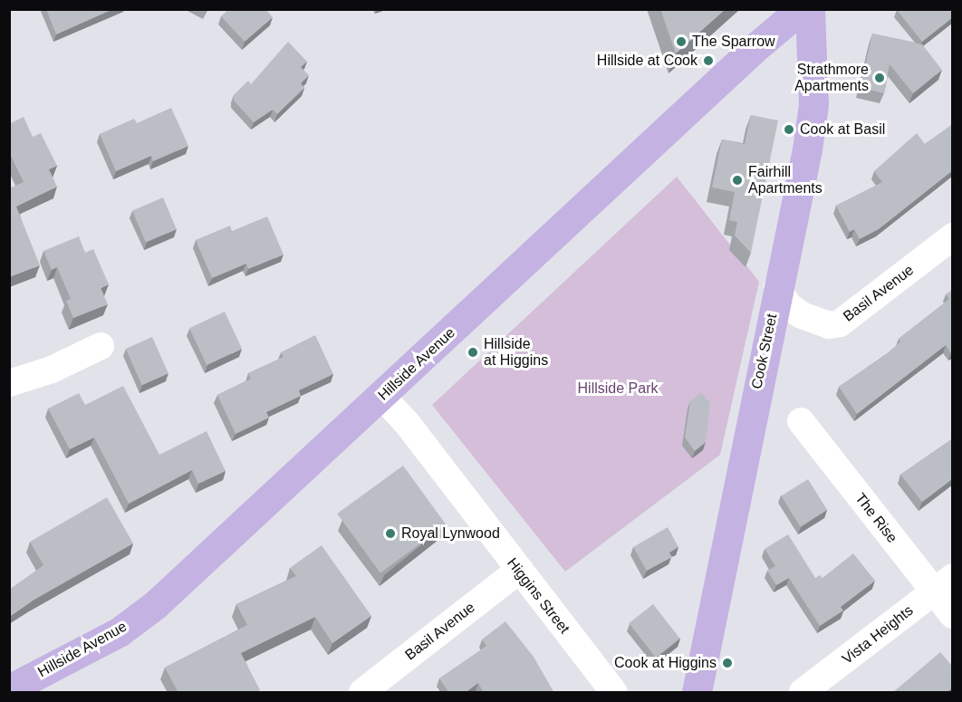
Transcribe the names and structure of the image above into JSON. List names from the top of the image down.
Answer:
{
  "streets": {
    "main road": ["Cook Street", "Hillside Avenue"],
    "street": [
      "Basil Avenue",
      "The Rise",
      "Higgins Street",
      "Vista Heights"
    ]
  },
  "crossings": [
    ["Basil Avenue", "Cook Street"],
    ["Basil Avenue", "Higgins Street"],
    ["Hillside Avenue", "Higgins Street"],
    ["The Rise", "Vista Heights"]
  ],
  "parks": ["Hillside Park"],
  "places": [
    "The Sparrow",
    "Hillside at Cook",
    "Strathmore Apartments",
    "Cook at Basil",
    "Fairhill Apartments",
    "Hillside at Higgins",
    "Royal Lynwood",
    "Cook at Higgins"
  ]
}
